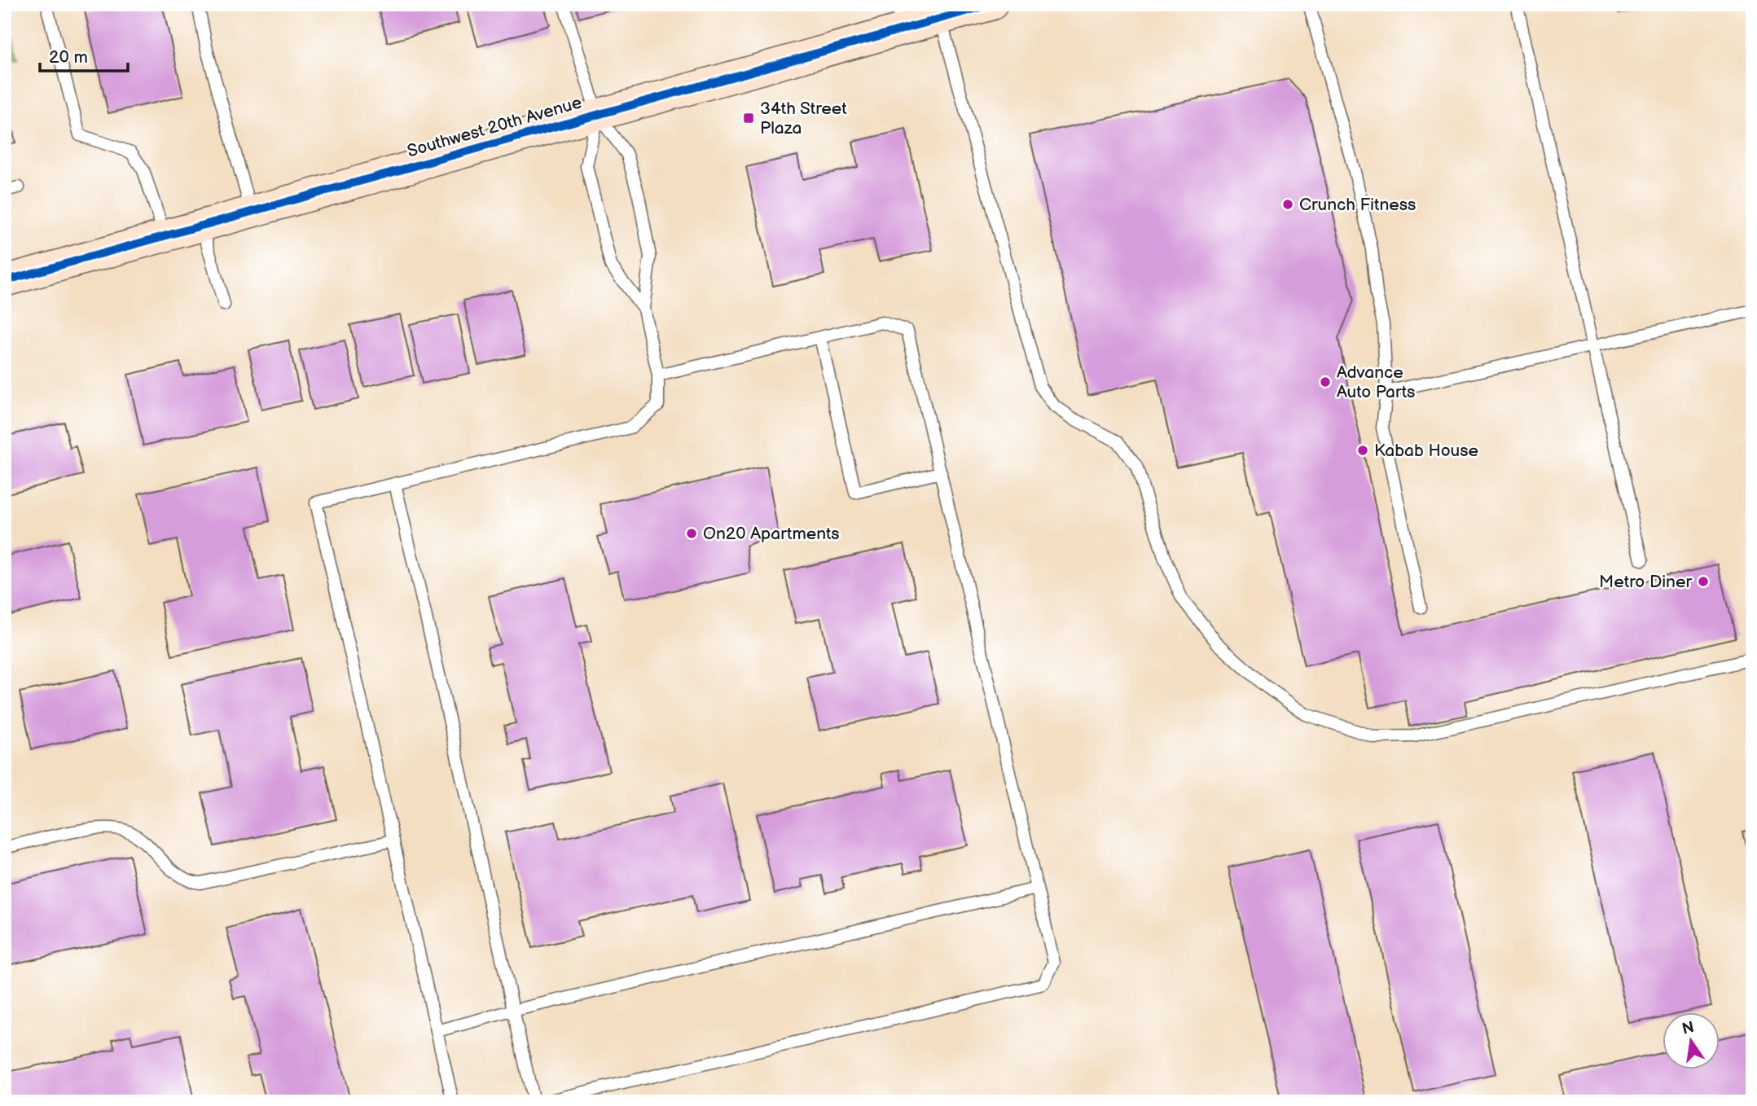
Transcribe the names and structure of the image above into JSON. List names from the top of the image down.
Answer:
{
  "streets": {
    "main road": ["Southwest 20th Avenue"]
  },
  "places": {
    "transit": ["34th Street Plaza"],
    "other": [
      "Crunch Fitness",
      "Advance Auto Parts",
      "Kabab House",
      "On20 Apartments",
      "Metro Diner"
    ]
  },
  "scale_bar": "20 m",
  "north": "top"
}
